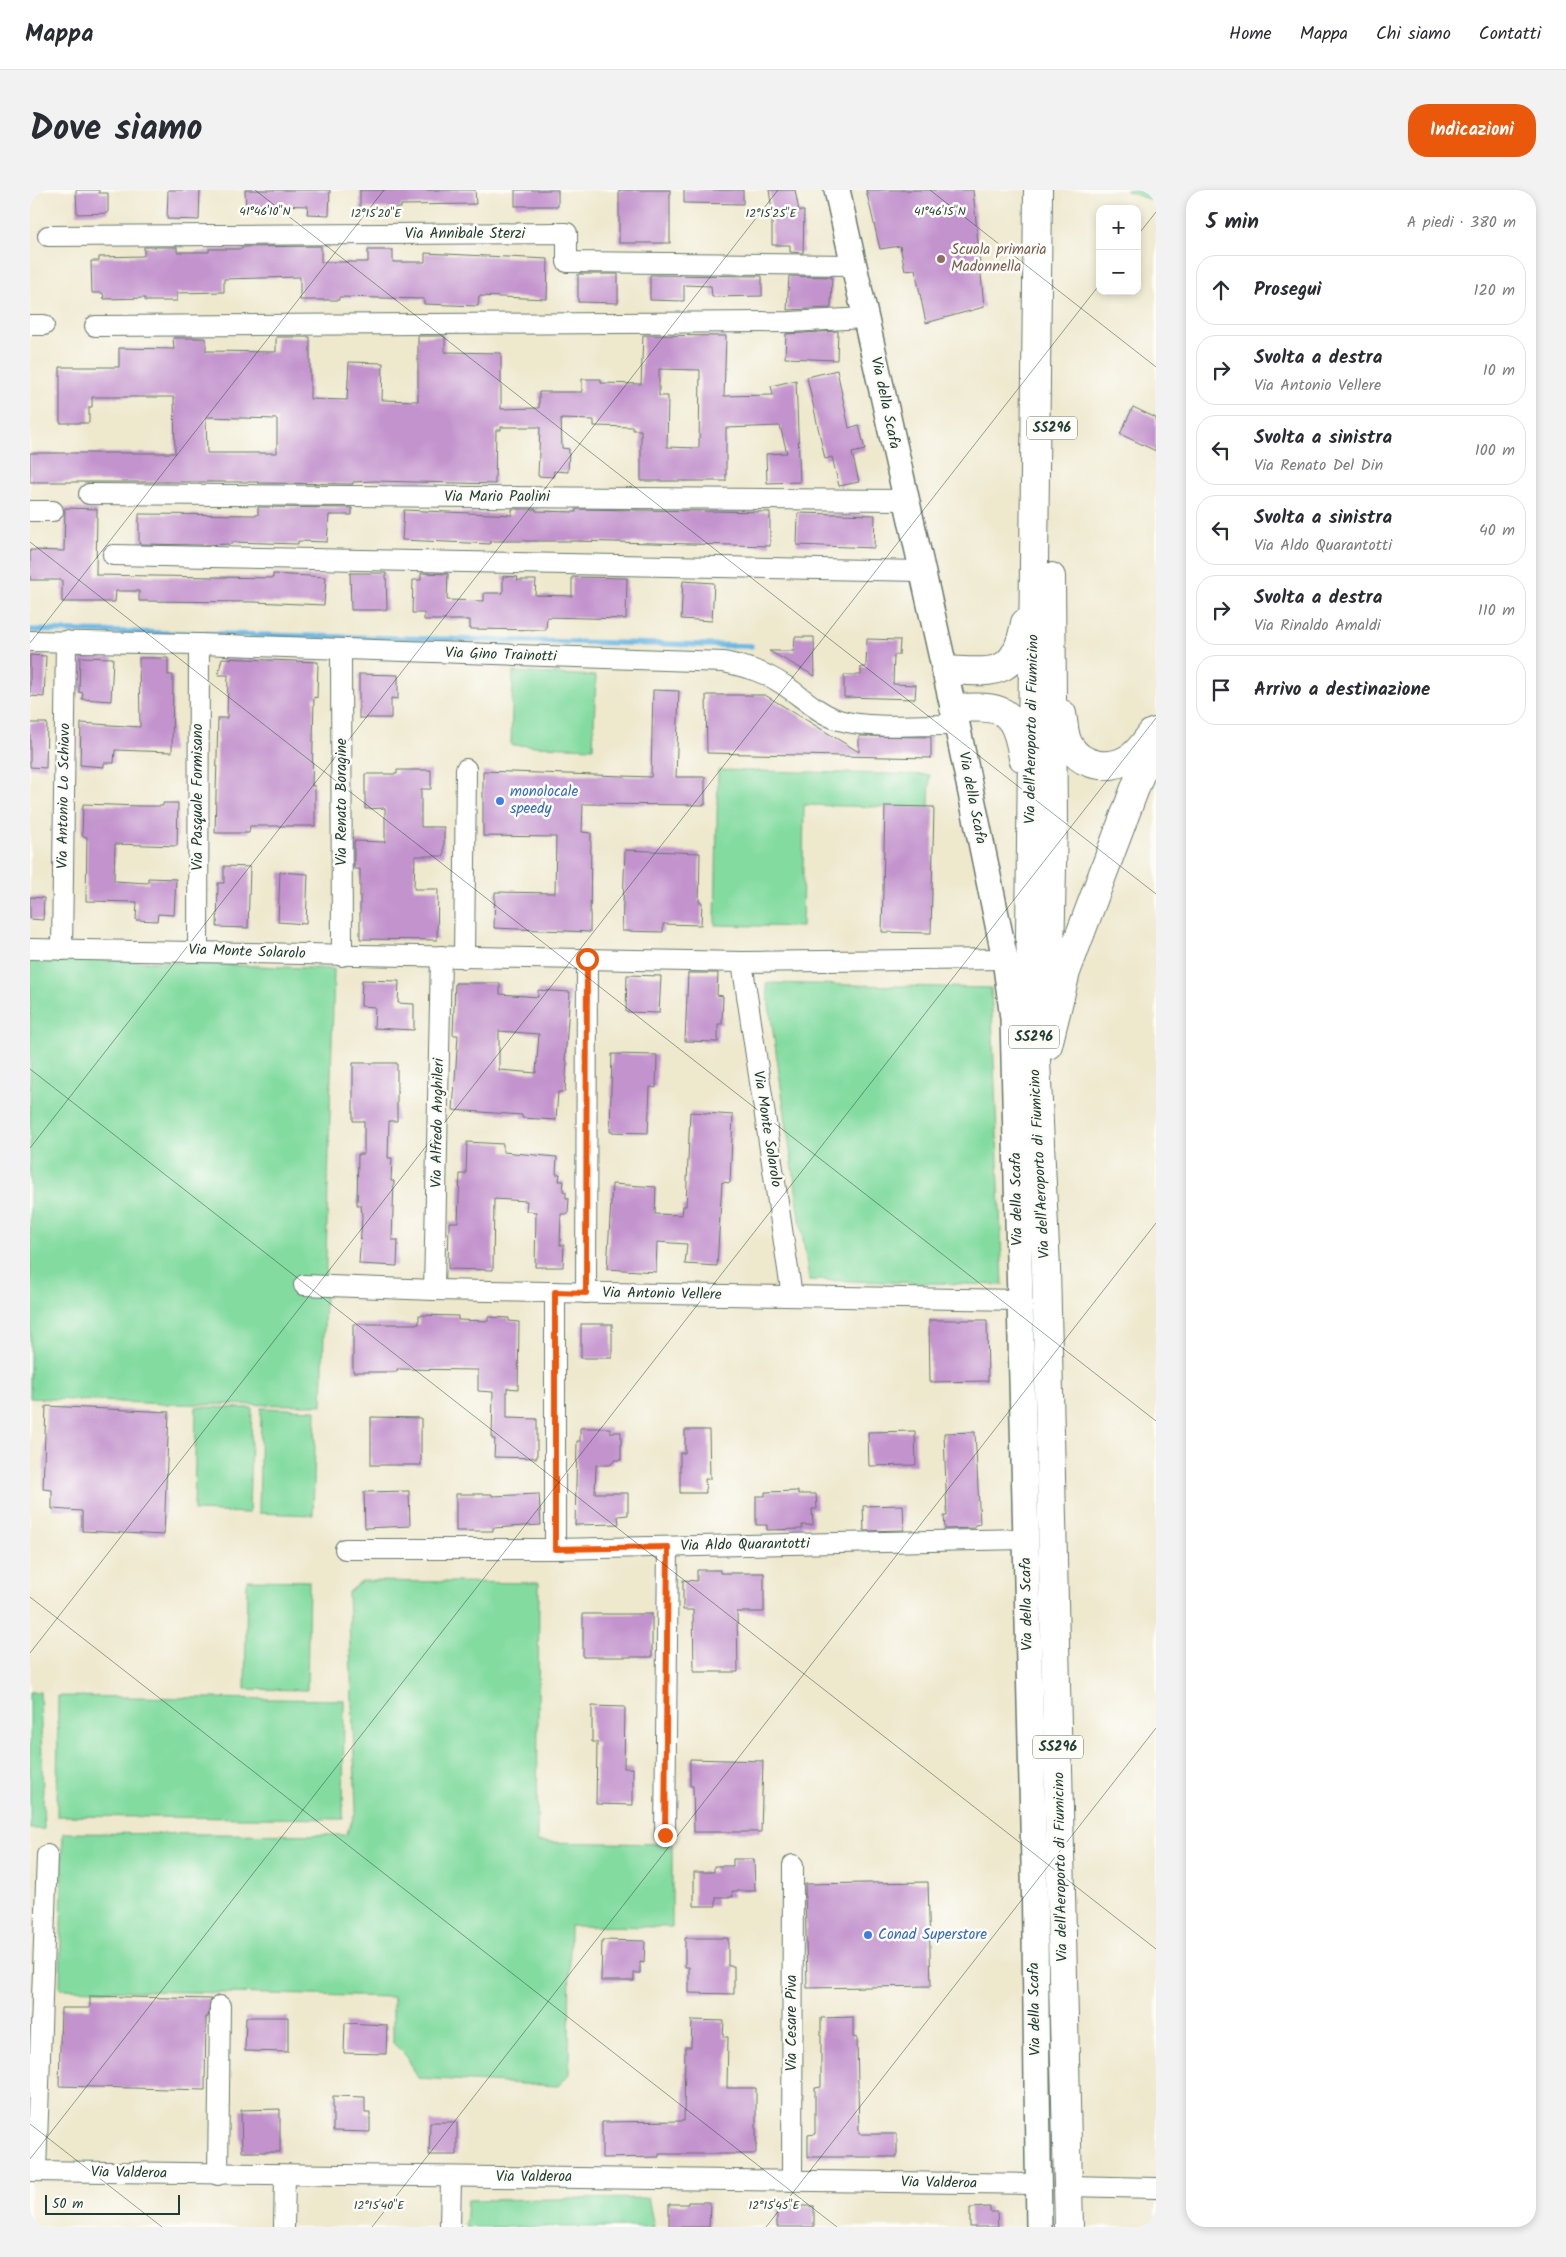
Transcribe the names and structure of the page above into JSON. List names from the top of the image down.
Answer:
{
  "streets": {
    "main road": ["SS296", "Via dell'Aeroporto di Fiumicino"],
    "street": [
      "Via Annibale Sterzi",
      "Via della Scafa",
      "Via Mario Paolini",
      "Via Gino Trainotti",
      "Via Antonio Lo Schiavo",
      "Via Pasquale Formisano",
      "Via Renato Boragine",
      "Via Monte Solarolo",
      "Via Alfredo Anghileri",
      "Via Antonio Vellere",
      "Via Aldo Quarantotti",
      "Via Cesare Piva",
      "Via Valderoa"
    ]
  },
  "crossings": [
    ["Via Annibale Sterzi", "Via della Scafa"],
    ["Via della Scafa", "Via Mario Paolini"],
    ["Via della Scafa", "Via Gino Trainotti"],
    ["Via della Scafa", "Via Monte Solarolo"],
    ["Via della Scafa", "Via Antonio Vellere"],
    ["Via della Scafa", "Via Aldo Quarantotti"],
    ["Via della Scafa", "Via Valderoa"],
    ["Via Gino Trainotti", "Via Antonio Lo Schiavo"],
    ["Via Gino Trainotti", "Via Pasquale Formisano"],
    ["Via Gino Trainotti", "Via Renato Boragine"],
    ["Via Antonio Lo Schiavo", "Via Monte Solarolo"],
    ["Via Pasquale Formisano", "Via Monte Solarolo"],
    ["Via Renato Boragine", "Via Monte Solarolo"],
    ["Via Monte Solarolo", "Via Alfredo Anghileri"],
    ["Via Monte Solarolo", "Via Antonio Vellere"],
    ["Via Alfredo Anghileri", "Via Antonio Vellere"],
    ["Via Cesare Piva", "Via Valderoa"]
  ],
  "places": ["Scuola primaria Madonnella", "monolocale speedy", "Conad Superstore"],
  "scale_bar": "50 m",
  "page": {
    "header": "Mappa",
    "nav": [
      "Home",
      "Mappa",
      "Chi siamo",
      "Contatti"
    ],
    "title": "Dove siamo",
    "buttons": "Indicazioni",
    "heading": ["5 min", "A piedi · 380 m"],
    "map_buttons": ["+", "−"],
    "list": [
      ["Prosegui", "120 m"],
      ["Svolta a destra", "Via Antonio Vellere", "10 m"],
      ["Svolta a sinistra", "Via Renato Del Din", "100 m"],
      ["Svolta a sinistra", "Via Aldo Quarantotti", "40 m"],
      ["Svolta a destra", "Via Rinaldo Amaldi", "110 m"],
      "Arrivo a destinazione"
    ],
    "scale": "50 m"
  },
  "coordinates": [
    "41°46'10\"N",
    "41°46'15\"N",
    "12°15'20\"E",
    "12°15'25\"E",
    "12°15'40\"E",
    "12°15'45\"E"
  ]
}
